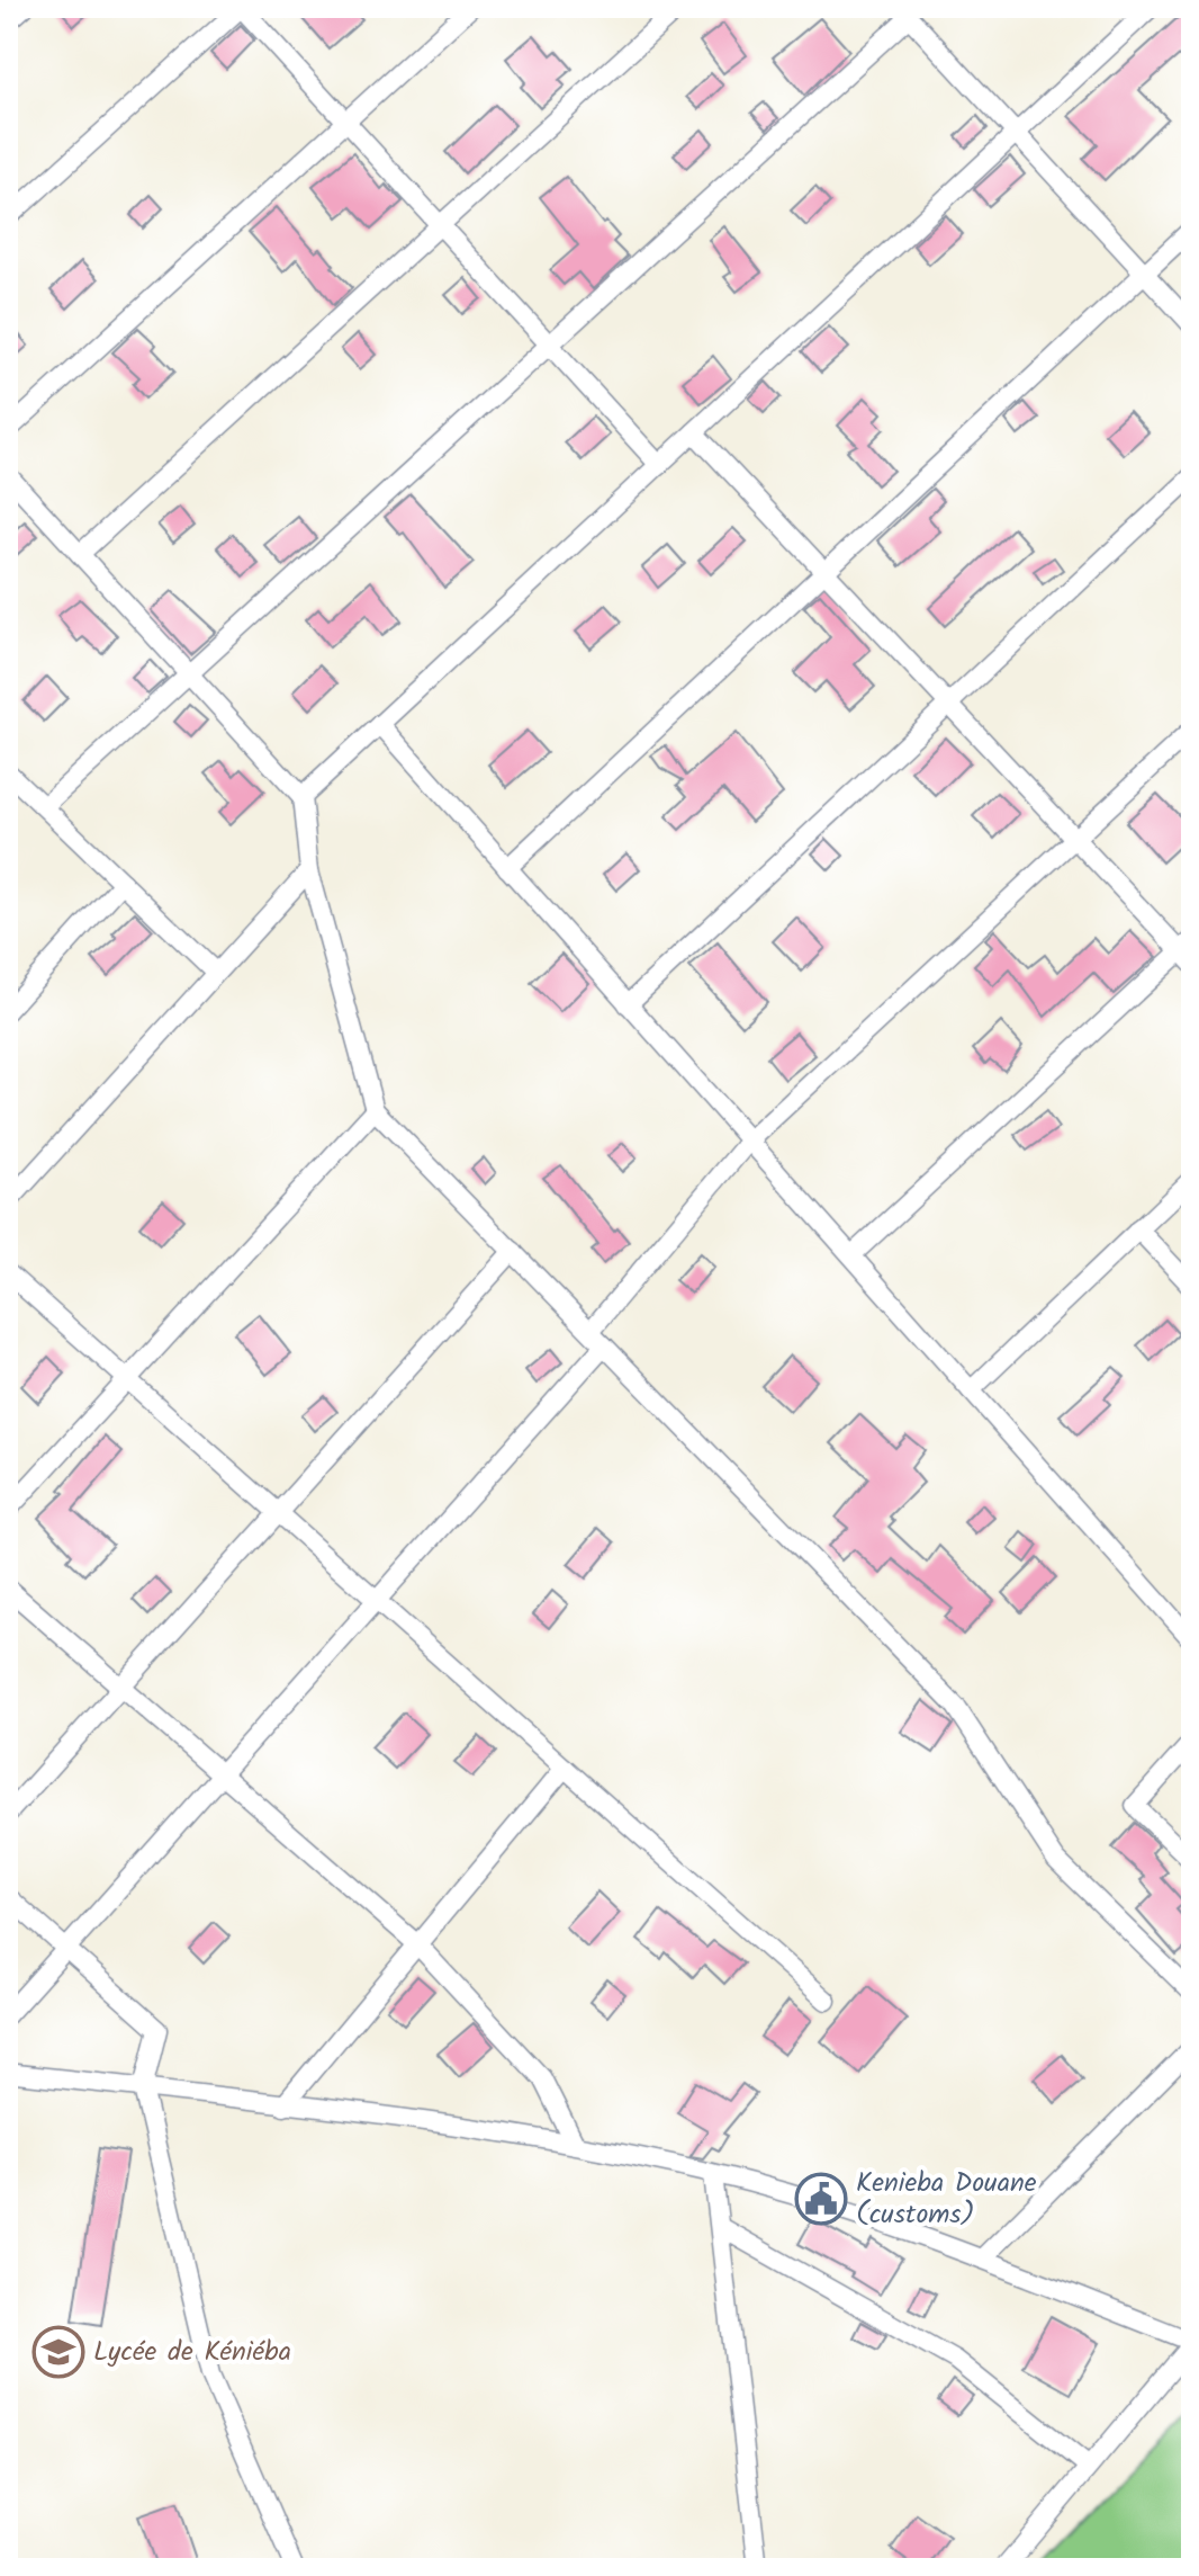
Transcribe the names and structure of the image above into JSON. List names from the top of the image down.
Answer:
{
  "places": {
    "public building": ["Kenieba Douane (customs)"],
    "school or university": ["Lycée de Kéniéba"]
  }
}
